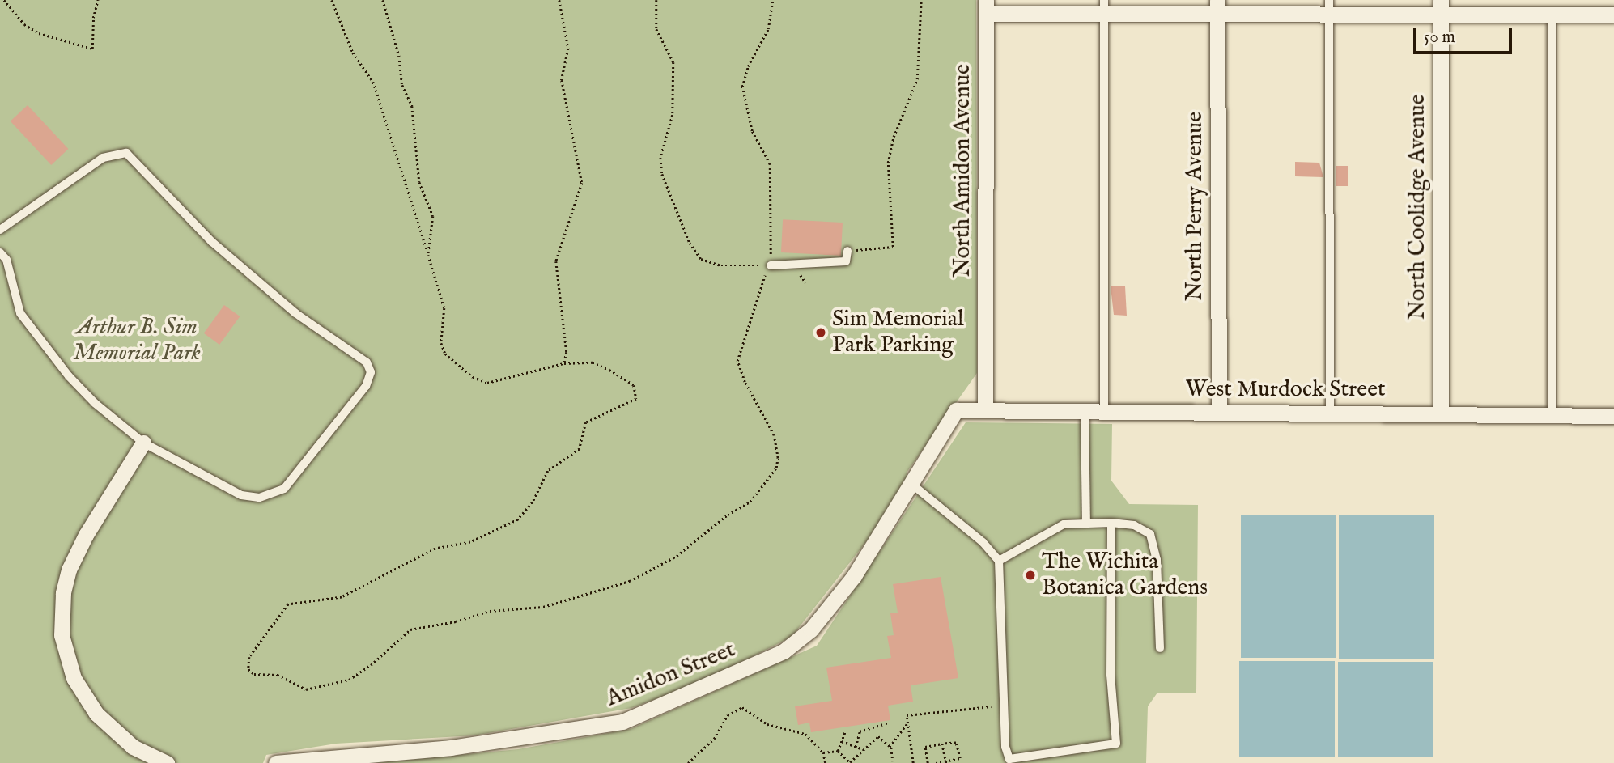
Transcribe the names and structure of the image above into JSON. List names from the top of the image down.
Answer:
{
  "streets": {
    "street": [
      "North Amidon Avenue",
      "North Perry Avenue",
      "North Coolidge Avenue",
      "West Murdock Street",
      "Amidon Street"
    ]
  },
  "crossings": [
    ["North Amidon Avenue", "West Murdock Street"],
    ["North Perry Avenue", "West Murdock Street"],
    ["North Coolidge Avenue", "West Murdock Street"],
    ["West Murdock Street", "Amidon Street"]
  ],
  "parks": ["Arthur B. Sim Memorial Park"],
  "places": ["Sim Memorial Park Parking", "The Wichita Botanica Gardens"],
  "scale_bar": "50 m"
}
